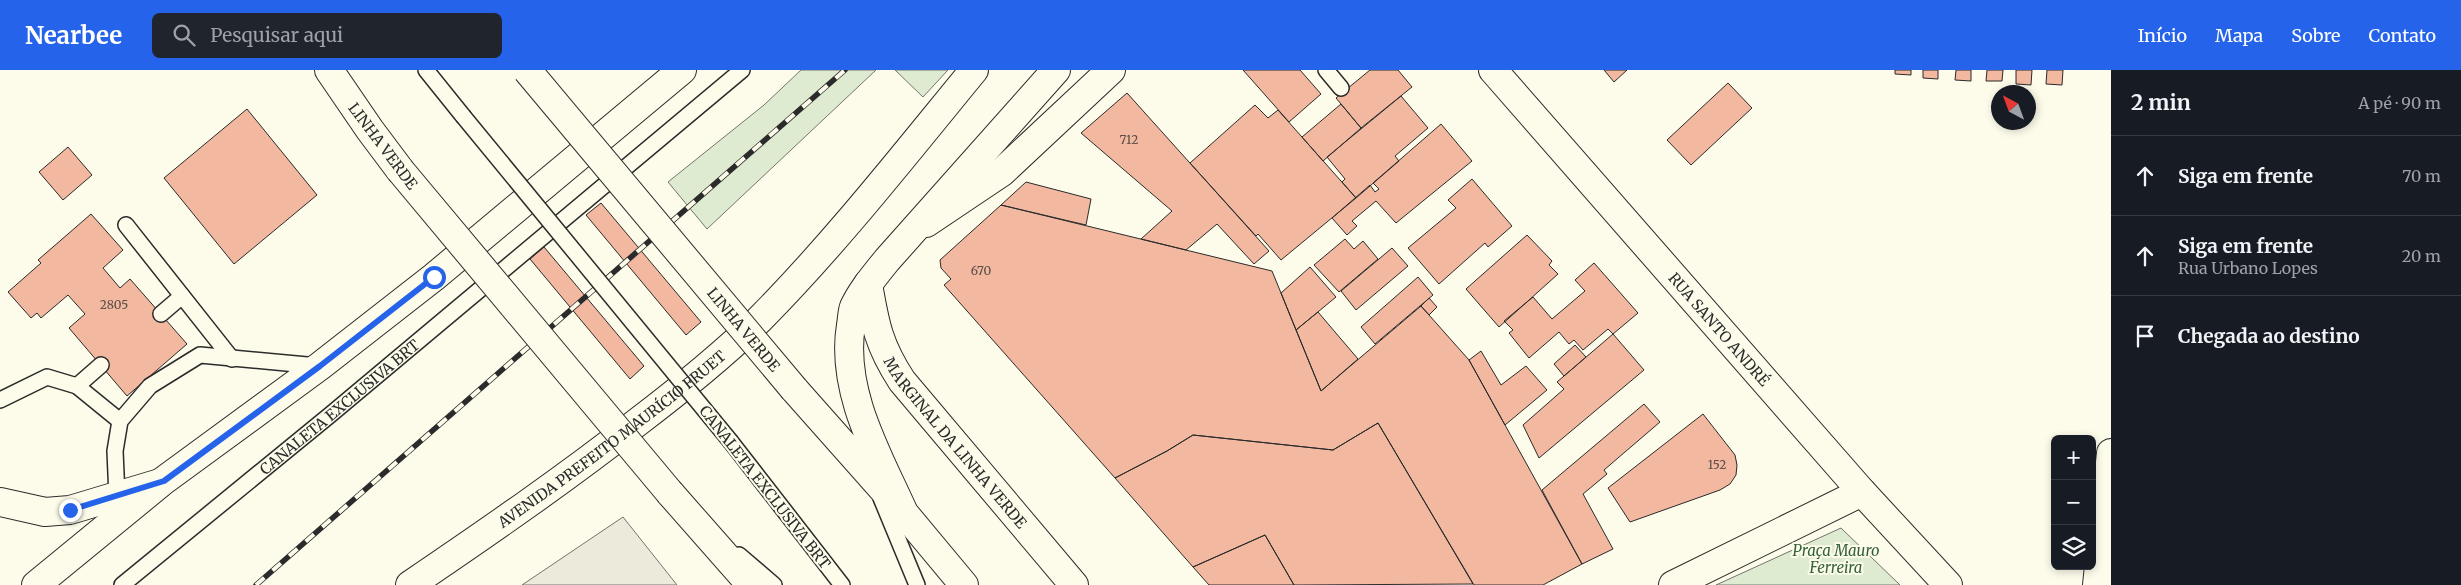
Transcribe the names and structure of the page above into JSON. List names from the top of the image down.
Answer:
{
  "streets": {
    "main road": [
      "LINHA VERDE",
      "RUA SANTO ANDRÉ",
      "AVENIDA PREFEITO MAURÍCIO FRUET",
      "MARGINAL DA LINHA VERDE"
    ],
    "lane": ["CANALETA EXCLUSIVA BRT"]
  },
  "parks": ["Praça Mauro Ferreira"],
  "house_numbers": [
    "712",
    "670",
    "2805",
    "152"
  ],
  "north": "top left",
  "page": {
    "header": "Nearbee",
    "search": "Pesquisar aqui",
    "nav": [
      "Início",
      "Mapa",
      "Sobre",
      "Contato"
    ],
    "heading": ["2 min", "A pé · 90 m"],
    "list": [
      ["Siga em frente", "70 m"],
      ["Siga em frente", "Rua Urbano Lopes", "20 m"],
      "Chegada ao destino"
    ],
    "map_buttons": ["+", "−"]
  }
}
